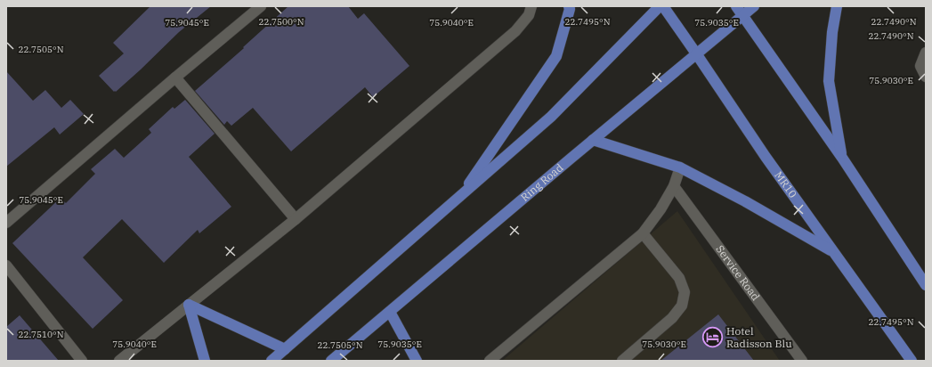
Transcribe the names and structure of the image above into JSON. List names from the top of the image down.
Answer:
{
  "streets": {
    "main road": ["Ring Road", "MR10"],
    "street": ["Service Road"]
  },
  "crossings": [
    ["Ring Road", "MR10"]
  ],
  "places": {
    "hotel": ["Hotel Radisson Blu"]
  },
  "coordinates": [
    "22.7500°N",
    "22.7495°N",
    "22.7490°N",
    "75.9045°E",
    "75.9040°E",
    "75.9035°E",
    "22.7505°N",
    "75.9030°E",
    "22.7510°N"
  ]
}
